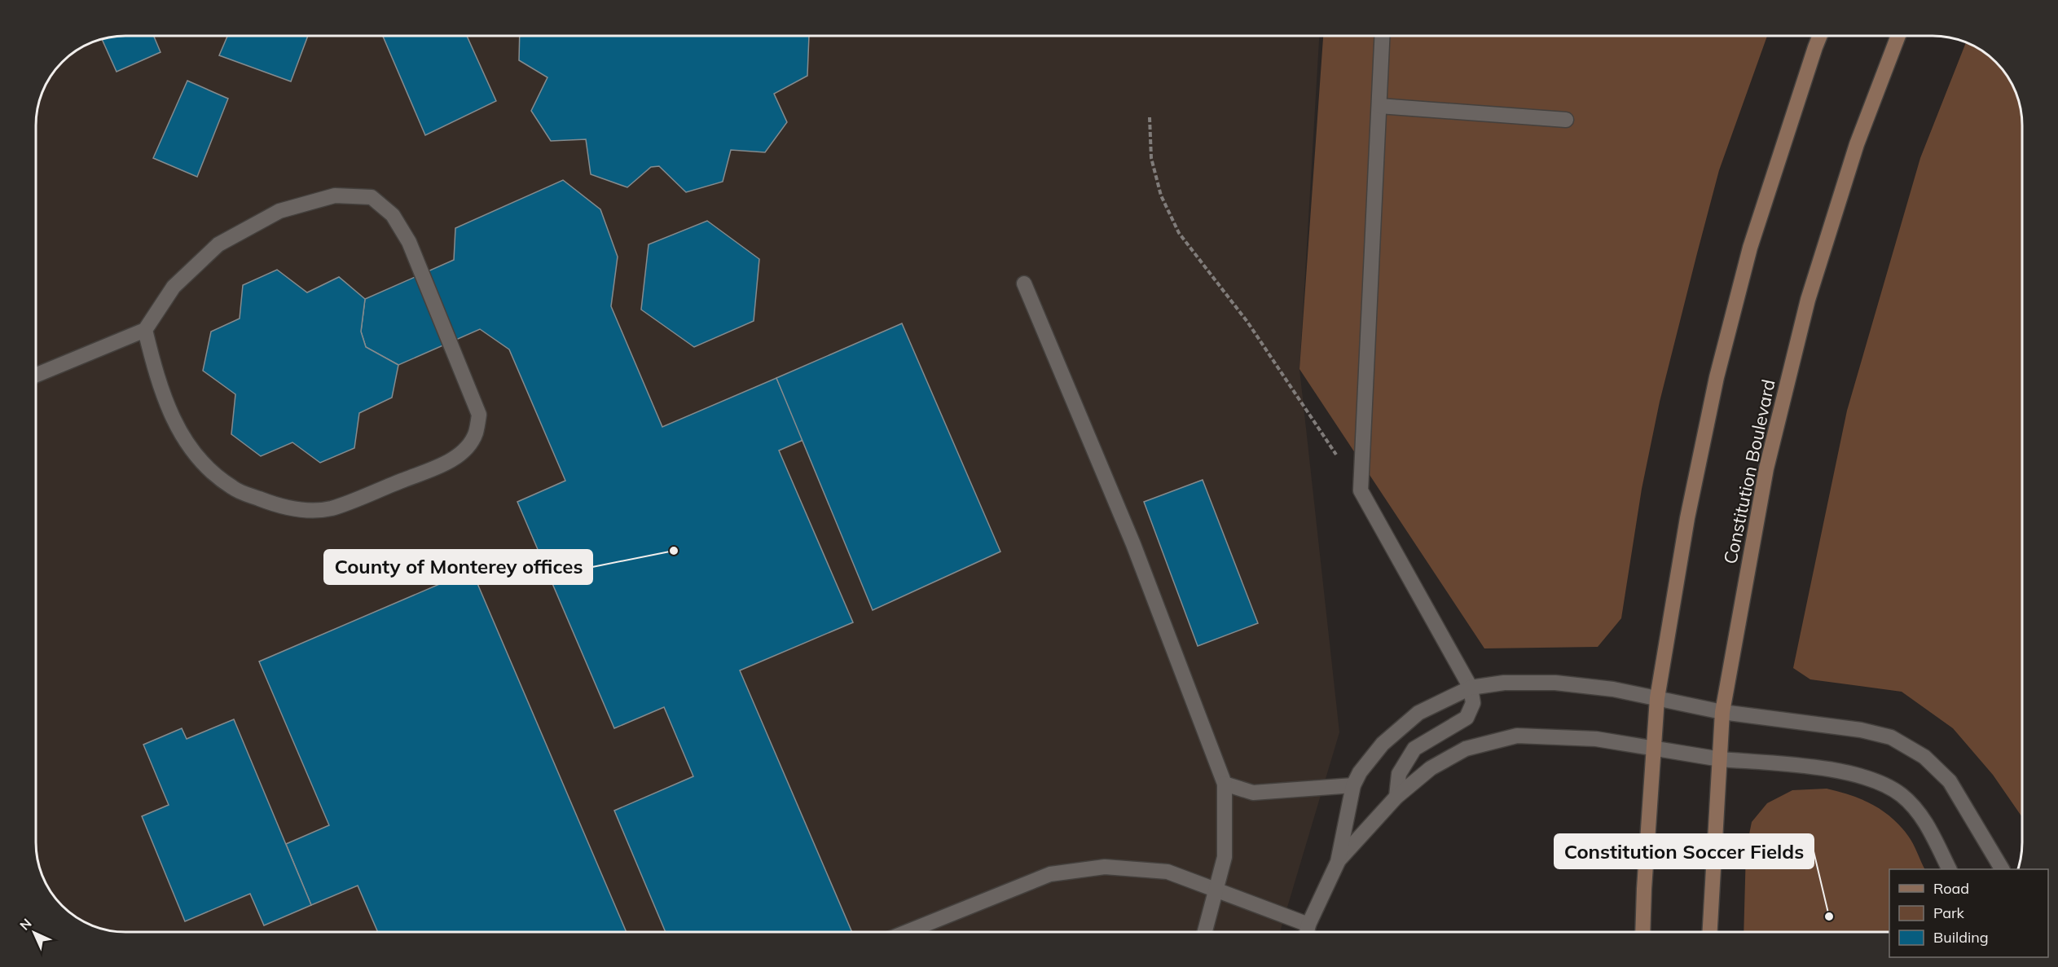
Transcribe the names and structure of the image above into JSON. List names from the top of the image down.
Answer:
{
  "streets": {
    "main road": ["Constitution Boulevard"]
  },
  "places": ["County of Monterey offices", "Constitution Soccer Fields"],
  "legend": ["Road", "Park", "Building"],
  "north": "top left"
}
